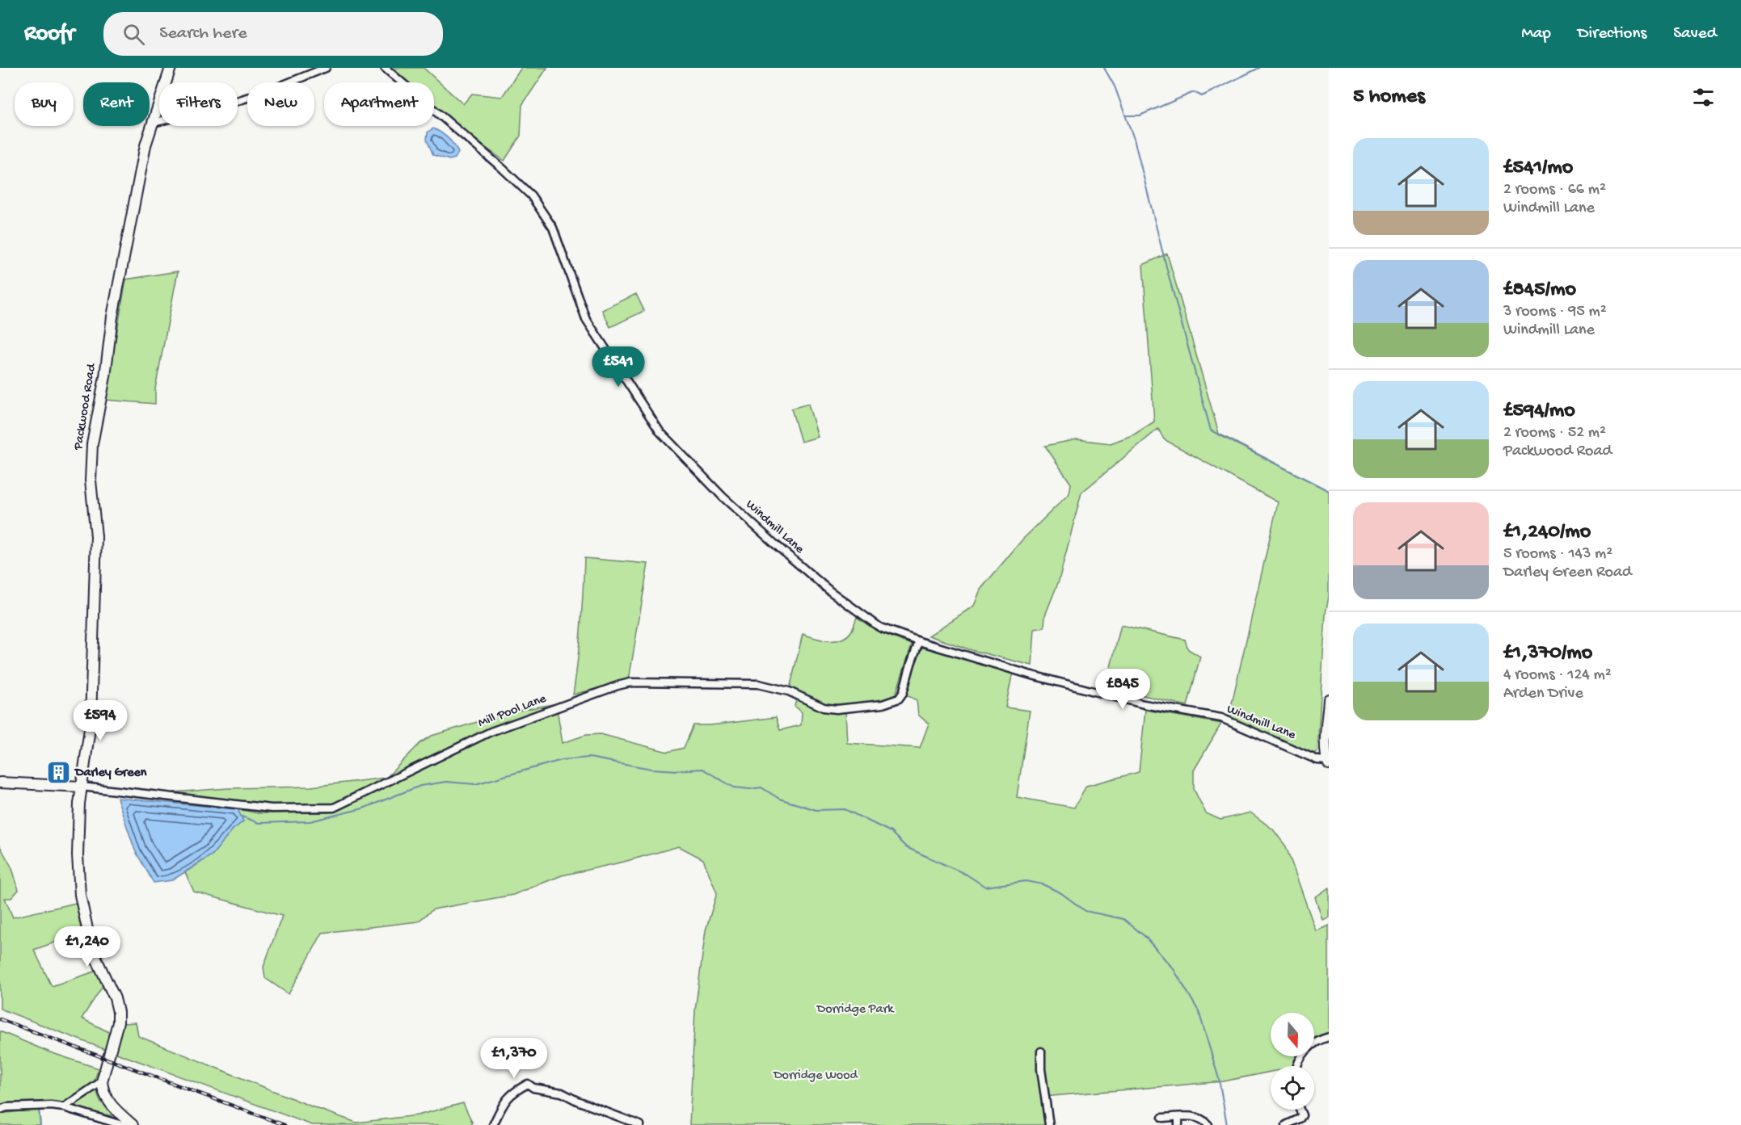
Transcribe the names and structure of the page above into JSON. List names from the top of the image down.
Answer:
{
  "streets": {
    "street": ["Packwood Road", "Windmill Lane", "Mill Pool Lane"]
  },
  "crossings": [
    ["Packwood Road", "Mill Pool Lane"],
    ["Windmill Lane", "Mill Pool Lane"]
  ],
  "parks": ["Dorridge Park", "Dorridge Wood"],
  "places": {
    "building": ["Darley Green"]
  },
  "north": "bottom",
  "page": {
    "header": "Roofr",
    "search": "Search here",
    "nav": ["Map", "Directions", "Saved"],
    "heading": "5 homes",
    "chip": [
      "Buy",
      "Rent",
      "Filters",
      "New",
      "Apartment"
    ],
    "list": [
      {
        "name": "£541/mo",
        "note": "2 rooms · 66 m² · Windmill Lane"
      },
      {
        "name": "£845/mo",
        "note": "3 rooms · 95 m² · Windmill Lane"
      },
      {
        "name": "£594/mo",
        "note": "2 rooms · 52 m² · Packwood Road"
      },
      {
        "name": "£1,240/mo",
        "note": "5 rooms · 143 m² · Darley Green Road"
      },
      {
        "name": "£1,370/mo",
        "note": "4 rooms · 124 m² · Arden Drive"
      }
    ],
    "price": [
      "£541",
      "£845",
      "£594",
      "£1,240",
      "£1,370"
    ]
  }
}
